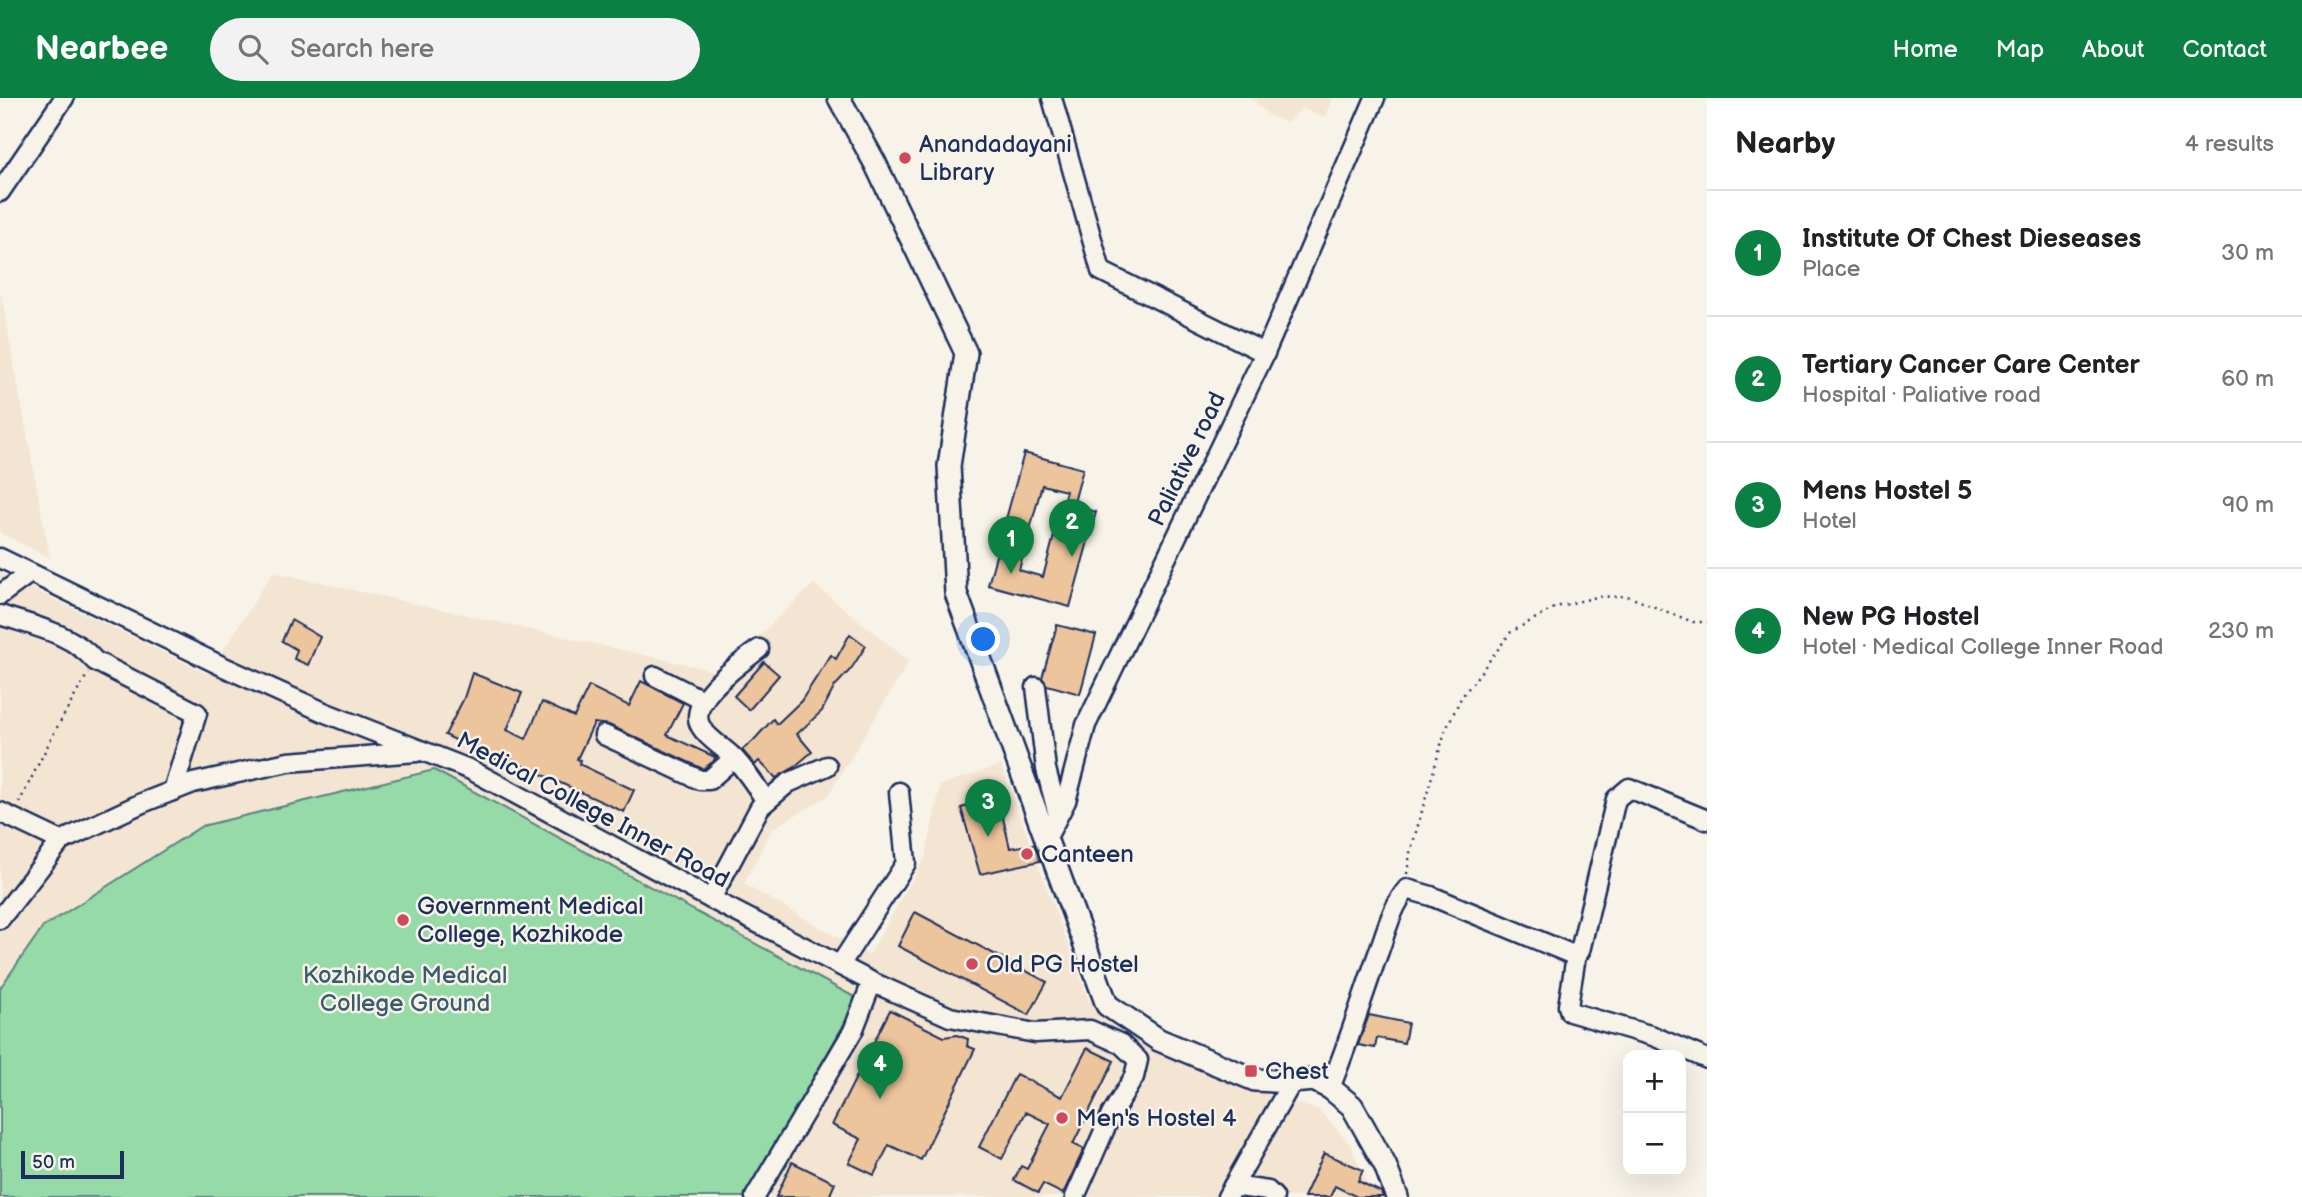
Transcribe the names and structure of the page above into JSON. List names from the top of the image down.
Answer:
{
  "streets": {
    "street": ["Paliative road", "Medical College Inner Road"]
  },
  "parks": ["Kozhikode Medical College Ground"],
  "places": {
    "other": [
      "Anandadayani Library",
      "Canteen",
      "Government Medical College, Kozhikode",
      "Old PG Hostel",
      "Men's Hostel 4"
    ],
    "transit": ["Chest"]
  },
  "scale_bar": "50 m",
  "page": {
    "header": "Nearbee",
    "search": "Search here",
    "nav": [
      "Home",
      "Map",
      "About",
      "Contact"
    ],
    "heading": ["Nearby", "4 results"],
    "list": [
      {
        "mark": "1",
        "name": "Institute Of Chest Dieseases",
        "note": "Place",
        "value": "30 m"
      },
      {
        "mark": "2",
        "name": "Tertiary Cancer Care Center",
        "note": "Hospital · Paliative road",
        "value": "60 m"
      },
      {
        "mark": "3",
        "name": "Mens Hostel 5",
        "note": "Hotel",
        "value": "90 m"
      },
      {
        "mark": "4",
        "name": "New PG Hostel",
        "note": "Hotel · Medical College Inner Road",
        "value": "230 m"
      }
    ],
    "pins": [
      "2",
      "1",
      "3",
      "4"
    ],
    "map_buttons": ["+", "−"],
    "scale": "50 m"
  }
}
